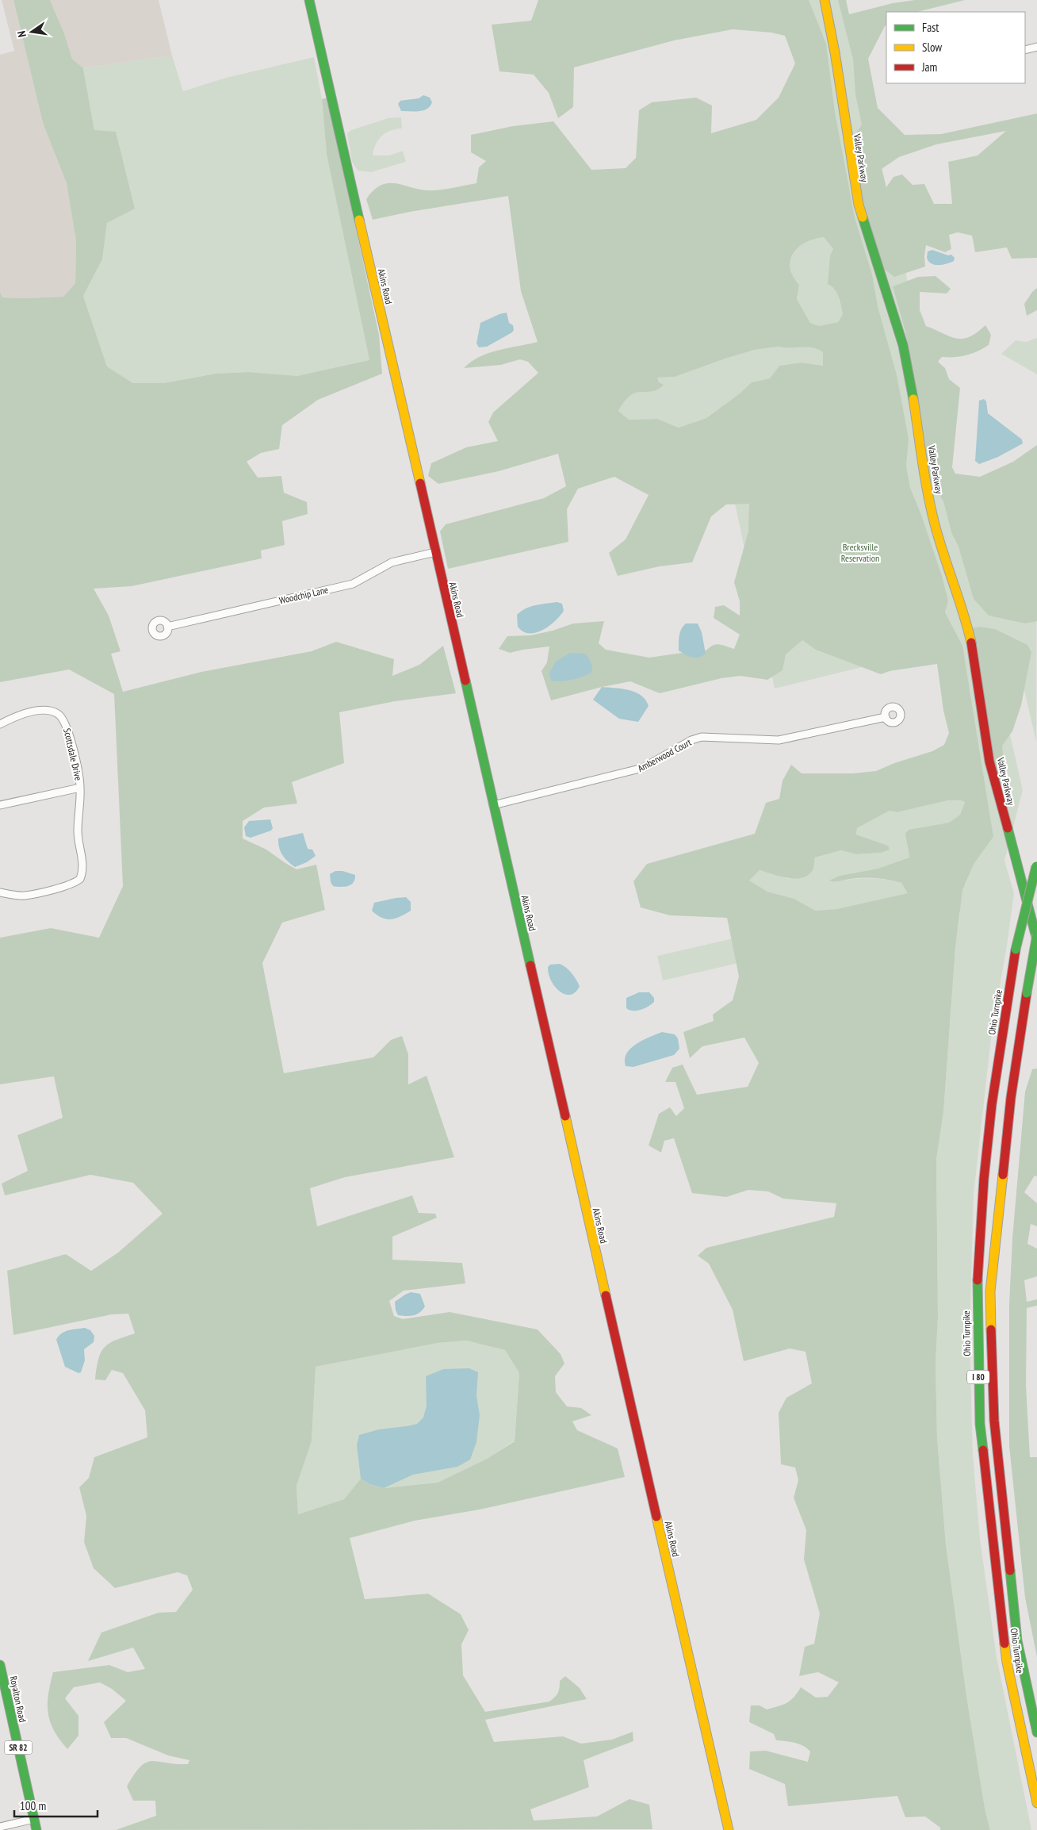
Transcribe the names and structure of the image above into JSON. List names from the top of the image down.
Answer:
{
  "streets": {
    "main road": [
      "Valley Parkway",
      "Akins Road",
      "Ohio Turnpike",
      "I 80",
      "Royalton Road",
      "SR 82"
    ],
    "street": ["Woodchip Lane", "Scottsdale Drive", "Amberwood Court"]
  },
  "crossings": [
    ["Akins Road", "Woodchip Lane"],
    ["Akins Road", "Amberwood Court"]
  ],
  "parks": ["Brecksville Reservation"],
  "legend": ["Fast", "Slow", "Jam"],
  "scale_bar": "100 m",
  "north": "left"
}
